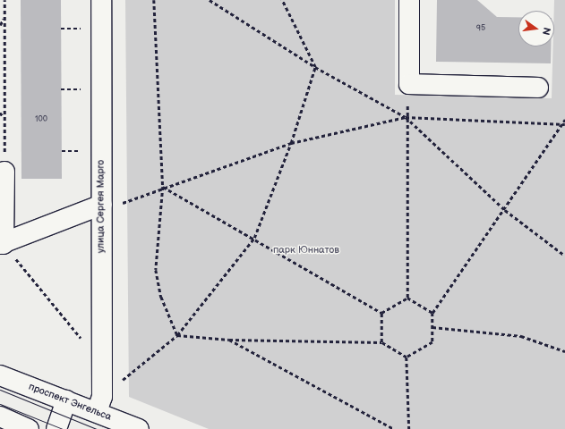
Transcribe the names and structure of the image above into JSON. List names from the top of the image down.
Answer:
{
  "streets": {
    "street": ["улица Сергея Марго", "проспект Энгельса"]
  },
  "crossings": [
    ["улица Сергея Марго", "проспект Энгельса"]
  ],
  "parks": ["парк Юннатов"],
  "house_numbers": ["95", "100"],
  "north": "right"
}
